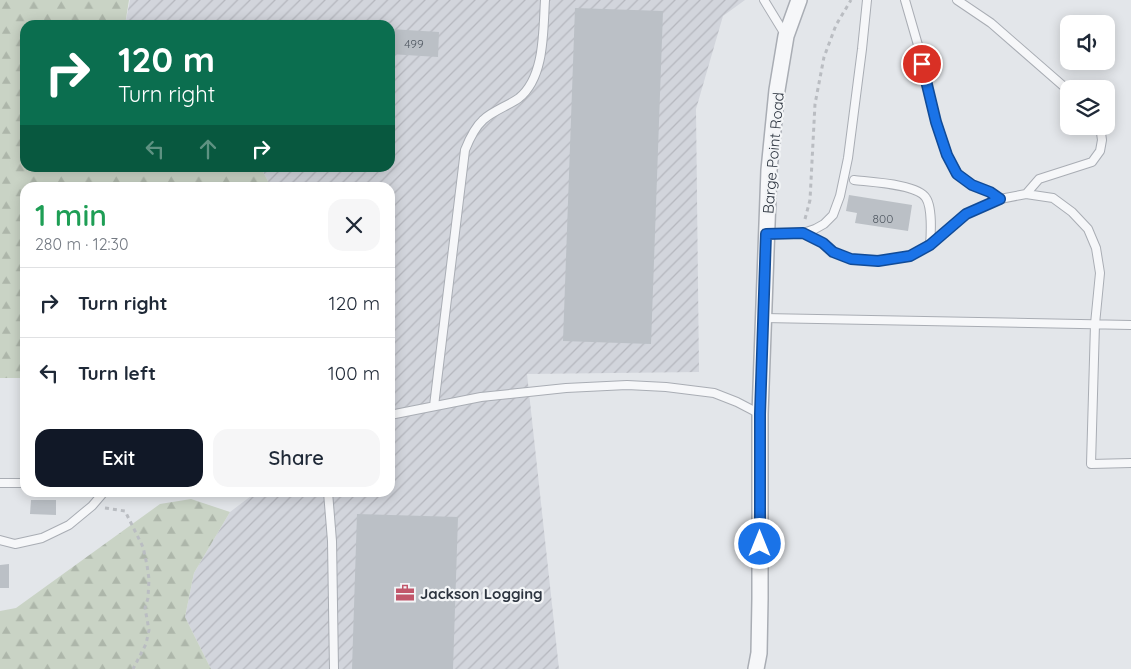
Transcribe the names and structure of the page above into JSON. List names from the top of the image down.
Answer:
{
  "streets": {
    "street": ["Barge Point Road"]
  },
  "places": {
    "office": ["Jackson Logging"]
  },
  "house_numbers": ["499", "800"],
  "page": {
    "turn": ["120 m", "Turn right"],
    "heading": ["1 min", "280 m · 12:30"],
    "list": [
      {
        "name": "Turn right",
        "value": "120 m"
      },
      {
        "name": "Turn left",
        "value": "100 m"
      }
    ],
    "buttons": ["Exit", "Share"]
  }
}
